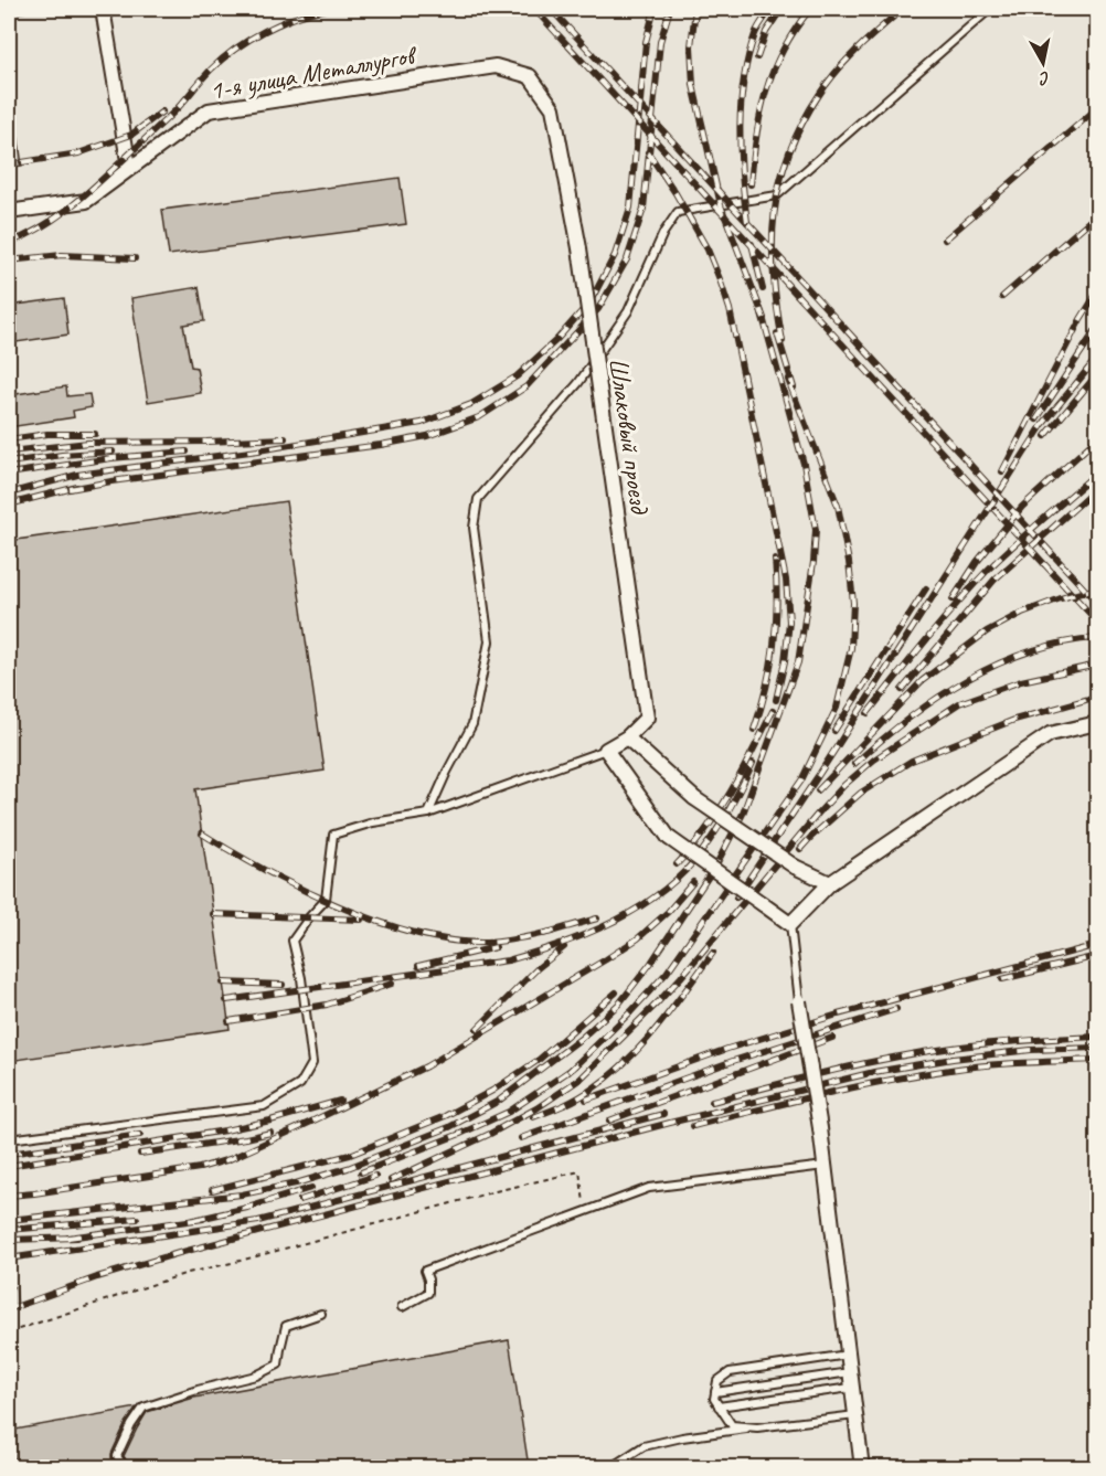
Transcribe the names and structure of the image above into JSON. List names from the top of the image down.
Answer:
{
  "streets": {
    "street": ["1-я улица Металлургов", "Шлаковый проезд"]
  },
  "crossings": [
    ["1-я улица Металлургов", "Шлаковый проезд"]
  ],
  "north": "bottom"
}
